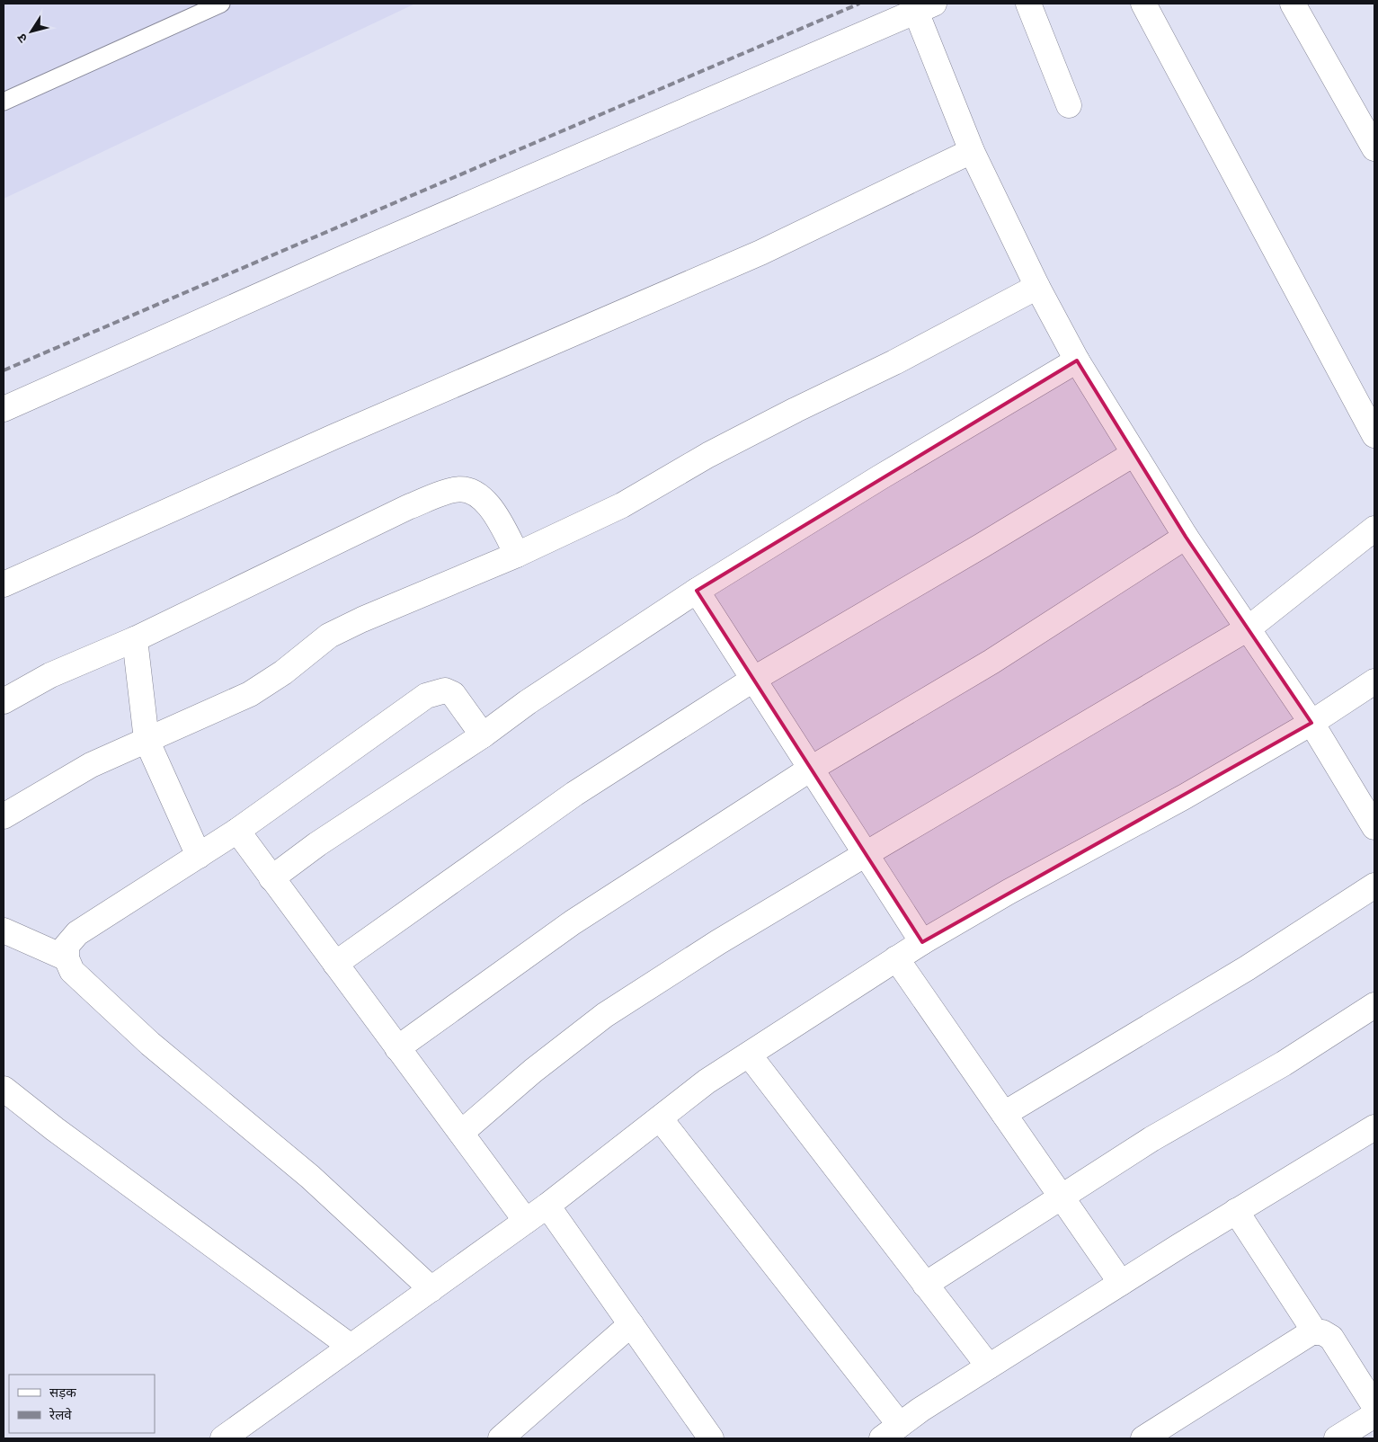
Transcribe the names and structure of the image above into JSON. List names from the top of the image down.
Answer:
{
  "legend": ["सड़क", "रेलवे"],
  "north": "bottom left"
}
